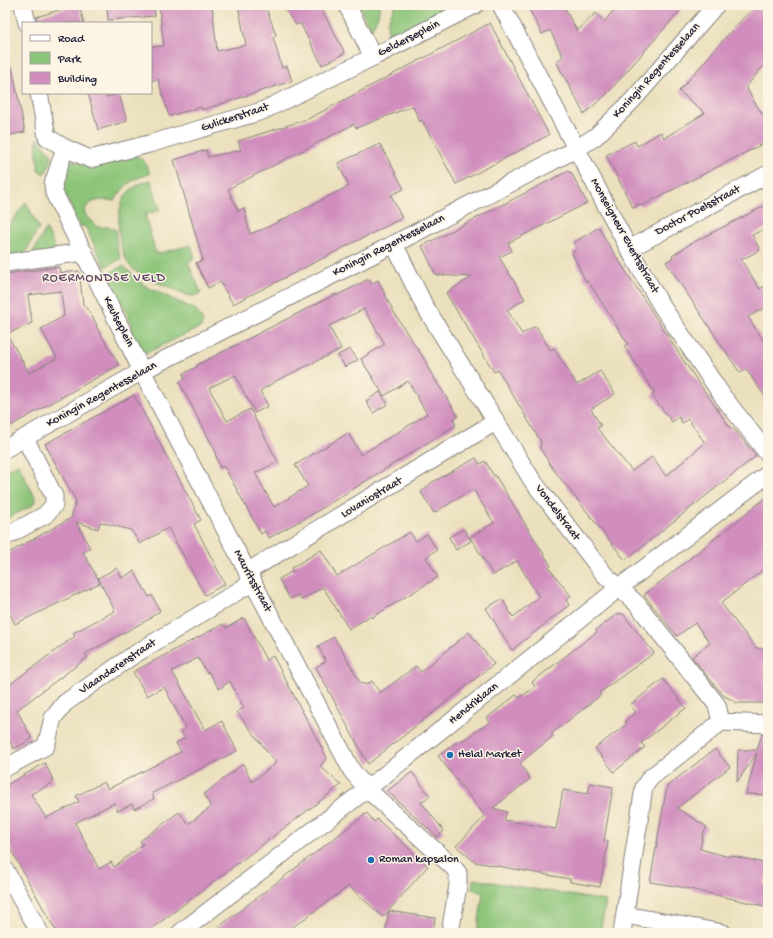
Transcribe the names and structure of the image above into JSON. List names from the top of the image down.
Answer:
{
  "streets": {
    "street": [
      "Gelderseplein",
      "Koningin Regentesselaan",
      "Gulickerstraat",
      "Doctor Poelsstraat",
      "Monseigneur Evertsstraat",
      "Keulseplein",
      "Lovaniostraat",
      "Vondelstraat",
      "Mauritsstraat",
      "Vlaanderenstraat",
      "Hendriklaan"
    ]
  },
  "crossings": [
    ["Gelderseplein", "Gulickerstraat"],
    ["Koningin Regentesselaan", "Monseigneur Evertsstraat"],
    ["Koningin Regentesselaan", "Keulseplein"],
    ["Koningin Regentesselaan", "Vondelstraat"],
    ["Koningin Regentesselaan", "Mauritsstraat"],
    ["Gulickerstraat", "Keulseplein"],
    ["Doctor Poelsstraat", "Monseigneur Evertsstraat"],
    ["Keulseplein", "Mauritsstraat"],
    ["Lovaniostraat", "Vondelstraat"],
    ["Lovaniostraat", "Mauritsstraat"],
    ["Lovaniostraat", "Vlaanderenstraat"],
    ["Vondelstraat", "Hendriklaan"],
    ["Mauritsstraat", "Vlaanderenstraat"],
    ["Mauritsstraat", "Hendriklaan"]
  ],
  "districts": ["ROERMONDSE VELD"],
  "places": ["Helal Market", "Roman kapsalon"],
  "legend": ["Road", "Park", "Building"]
}
